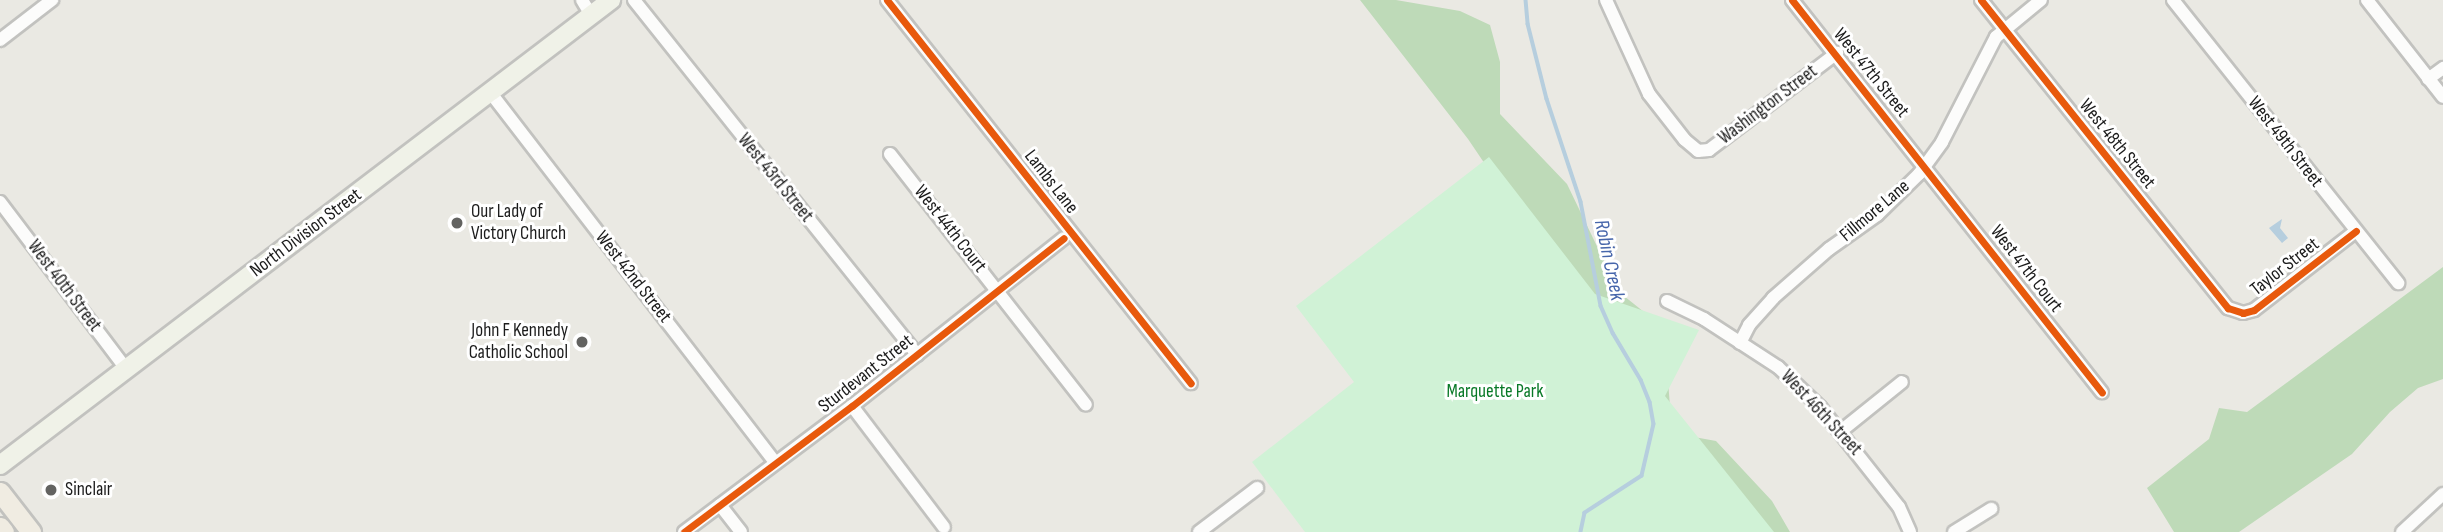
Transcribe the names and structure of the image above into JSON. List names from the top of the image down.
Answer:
{
  "streets": {
    "main road": ["North Division Street"],
    "street": [
      "West 47th Street",
      "Washington Street",
      "West 49th Street",
      "West 48th Street",
      "West 43rd Street",
      "Lambs Lane",
      "Fillmore Lane",
      "West 44th Court",
      "Taylor Street",
      "West 47th Court",
      "West 42nd Street",
      "West 40th Street",
      "Sturdevant Street",
      "West 46th Street"
    ]
  },
  "crossings": [
    ["West 47th Street", "Washington Street"],
    ["West 47th Street", "Fillmore Lane"],
    ["West 47th Street", "West 47th Court"],
    ["West 49th Street", "Taylor Street"],
    ["West 48th Street", "Fillmore Lane"],
    ["West 48th Street", "Taylor Street"],
    ["West 43rd Street", "Sturdevant Street"],
    ["Fillmore Lane", "West 47th Court"],
    ["Fillmore Lane", "West 46th Street"],
    ["West 44th Court", "Sturdevant Street"],
    ["North Division Street", "West 42nd Street"],
    ["North Division Street", "West 40th Street"],
    ["West 42nd Street", "Sturdevant Street"]
  ],
  "water": ["Robin Creek"],
  "parks": ["Marquette Park"],
  "places": ["Our Lady of Victory Church", "John F Kennedy Catholic School", "Sinclair"]
}
